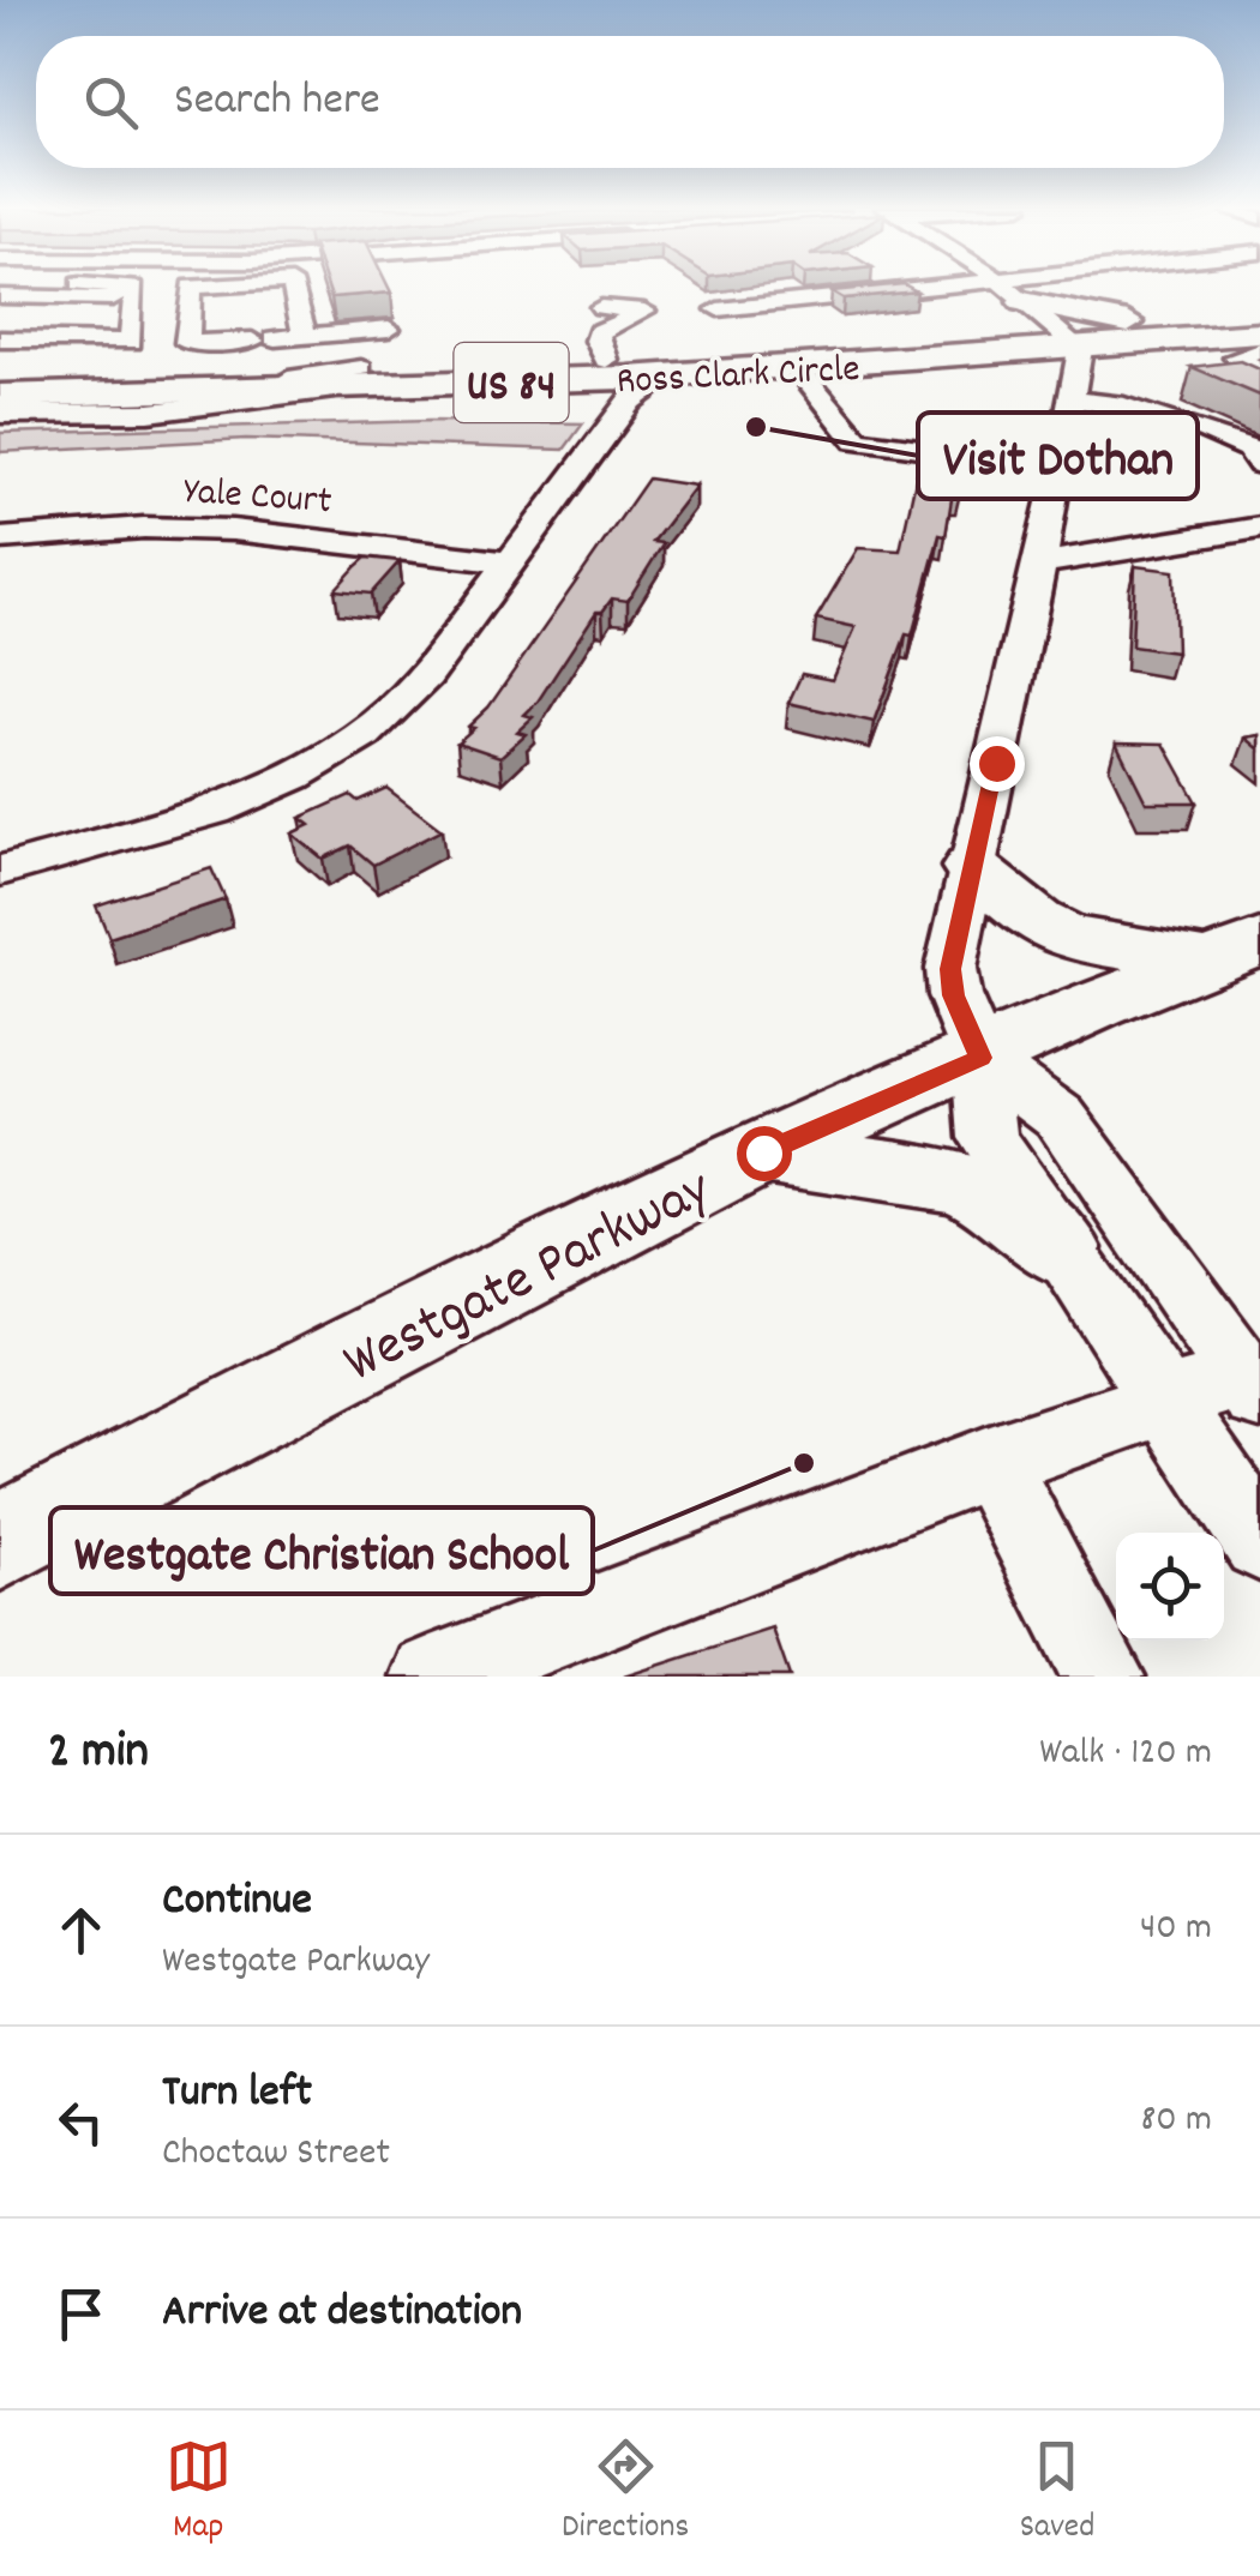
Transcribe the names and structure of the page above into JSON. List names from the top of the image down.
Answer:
{
  "streets": {
    "highway": ["Ross Clark Circle", "US 84"],
    "main road": ["Westgate Parkway"],
    "street": ["Yale Court"]
  },
  "places": ["Visit Dothan", "Westgate Christian School"],
  "page": {
    "search": "Search here",
    "heading": ["2 min", "Walk · 120 m"],
    "list": [
      ["Continue", "Westgate Parkway", "40 m"],
      ["Turn left", "Choctaw Street", "80 m"],
      "Arrive at destination"
    ],
    "nav": ["Map", "Directions", "Saved"]
  }
}
